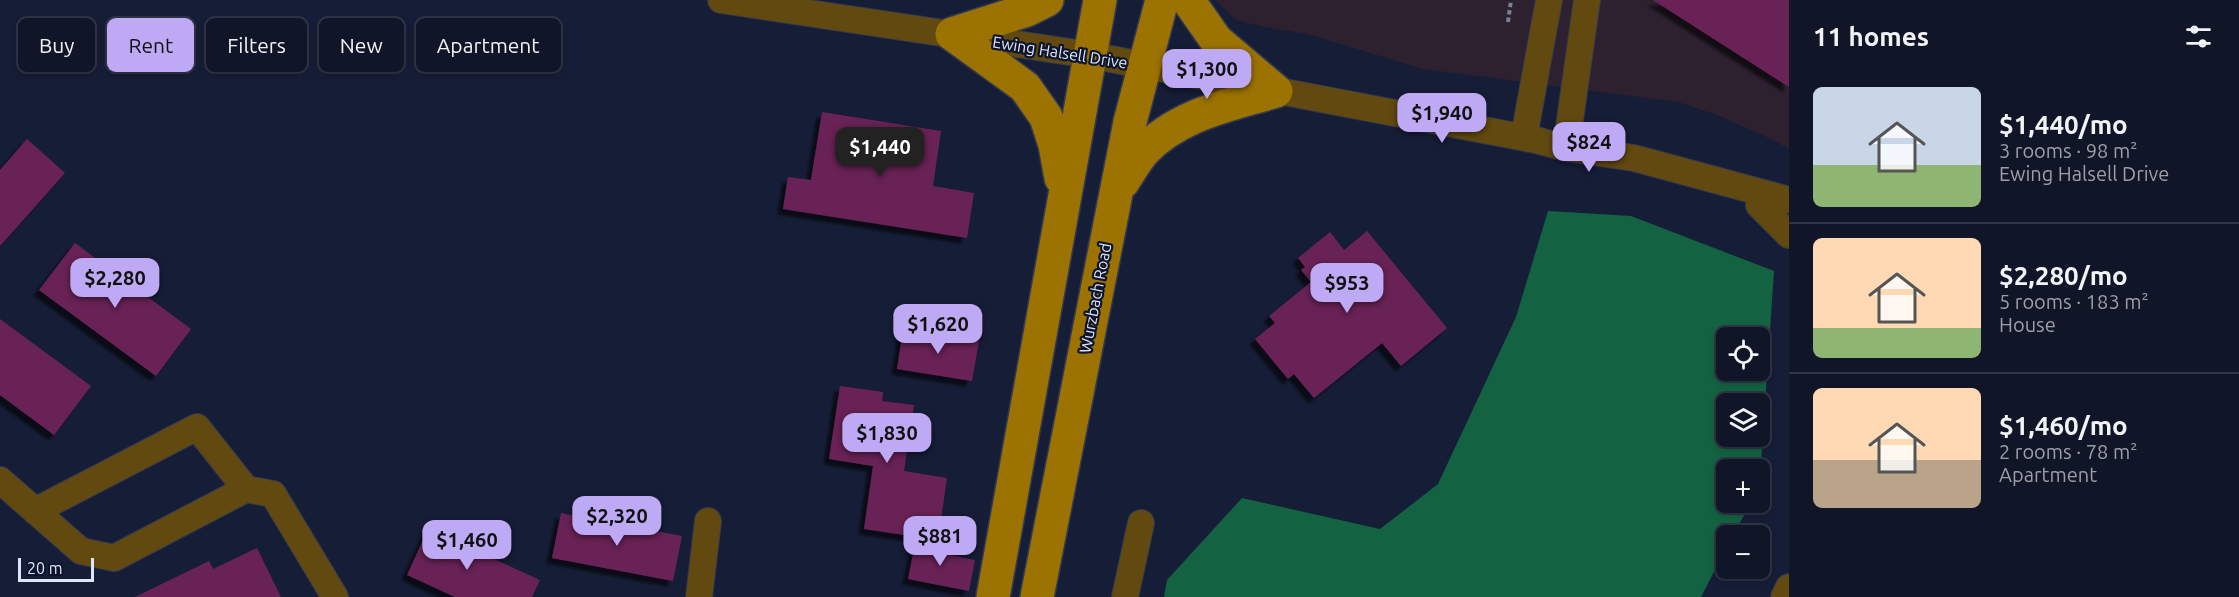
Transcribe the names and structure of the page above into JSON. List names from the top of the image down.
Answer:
{
  "streets": {
    "main road": ["Wurzbach Road"],
    "street": ["Ewing Halsell Drive"]
  },
  "crossings": [
    ["Ewing Halsell Drive", "Wurzbach Road"]
  ],
  "scale_bar": "20 m",
  "page": {
    "heading": "11 homes",
    "chip": [
      "Buy",
      "Rent",
      "Filters",
      "New",
      "Apartment"
    ],
    "price": [
      "$1,300",
      "$1,940",
      "$824",
      "$1,440",
      "$2,280",
      "$953",
      "$1,620",
      "$1,830",
      "$2,320",
      "$881",
      "$1,460"
    ],
    "list": [
      {
        "name": "$1,440/mo",
        "note": "3 rooms · 98 m² · Ewing Halsell Drive"
      },
      {
        "name": "$2,280/mo",
        "note": "5 rooms · 183 m² · House"
      },
      {
        "name": "$1,460/mo",
        "note": "2 rooms · 78 m² · Apartment"
      }
    ],
    "map_buttons": ["+", "−"],
    "scale": "20 m"
  }
}
